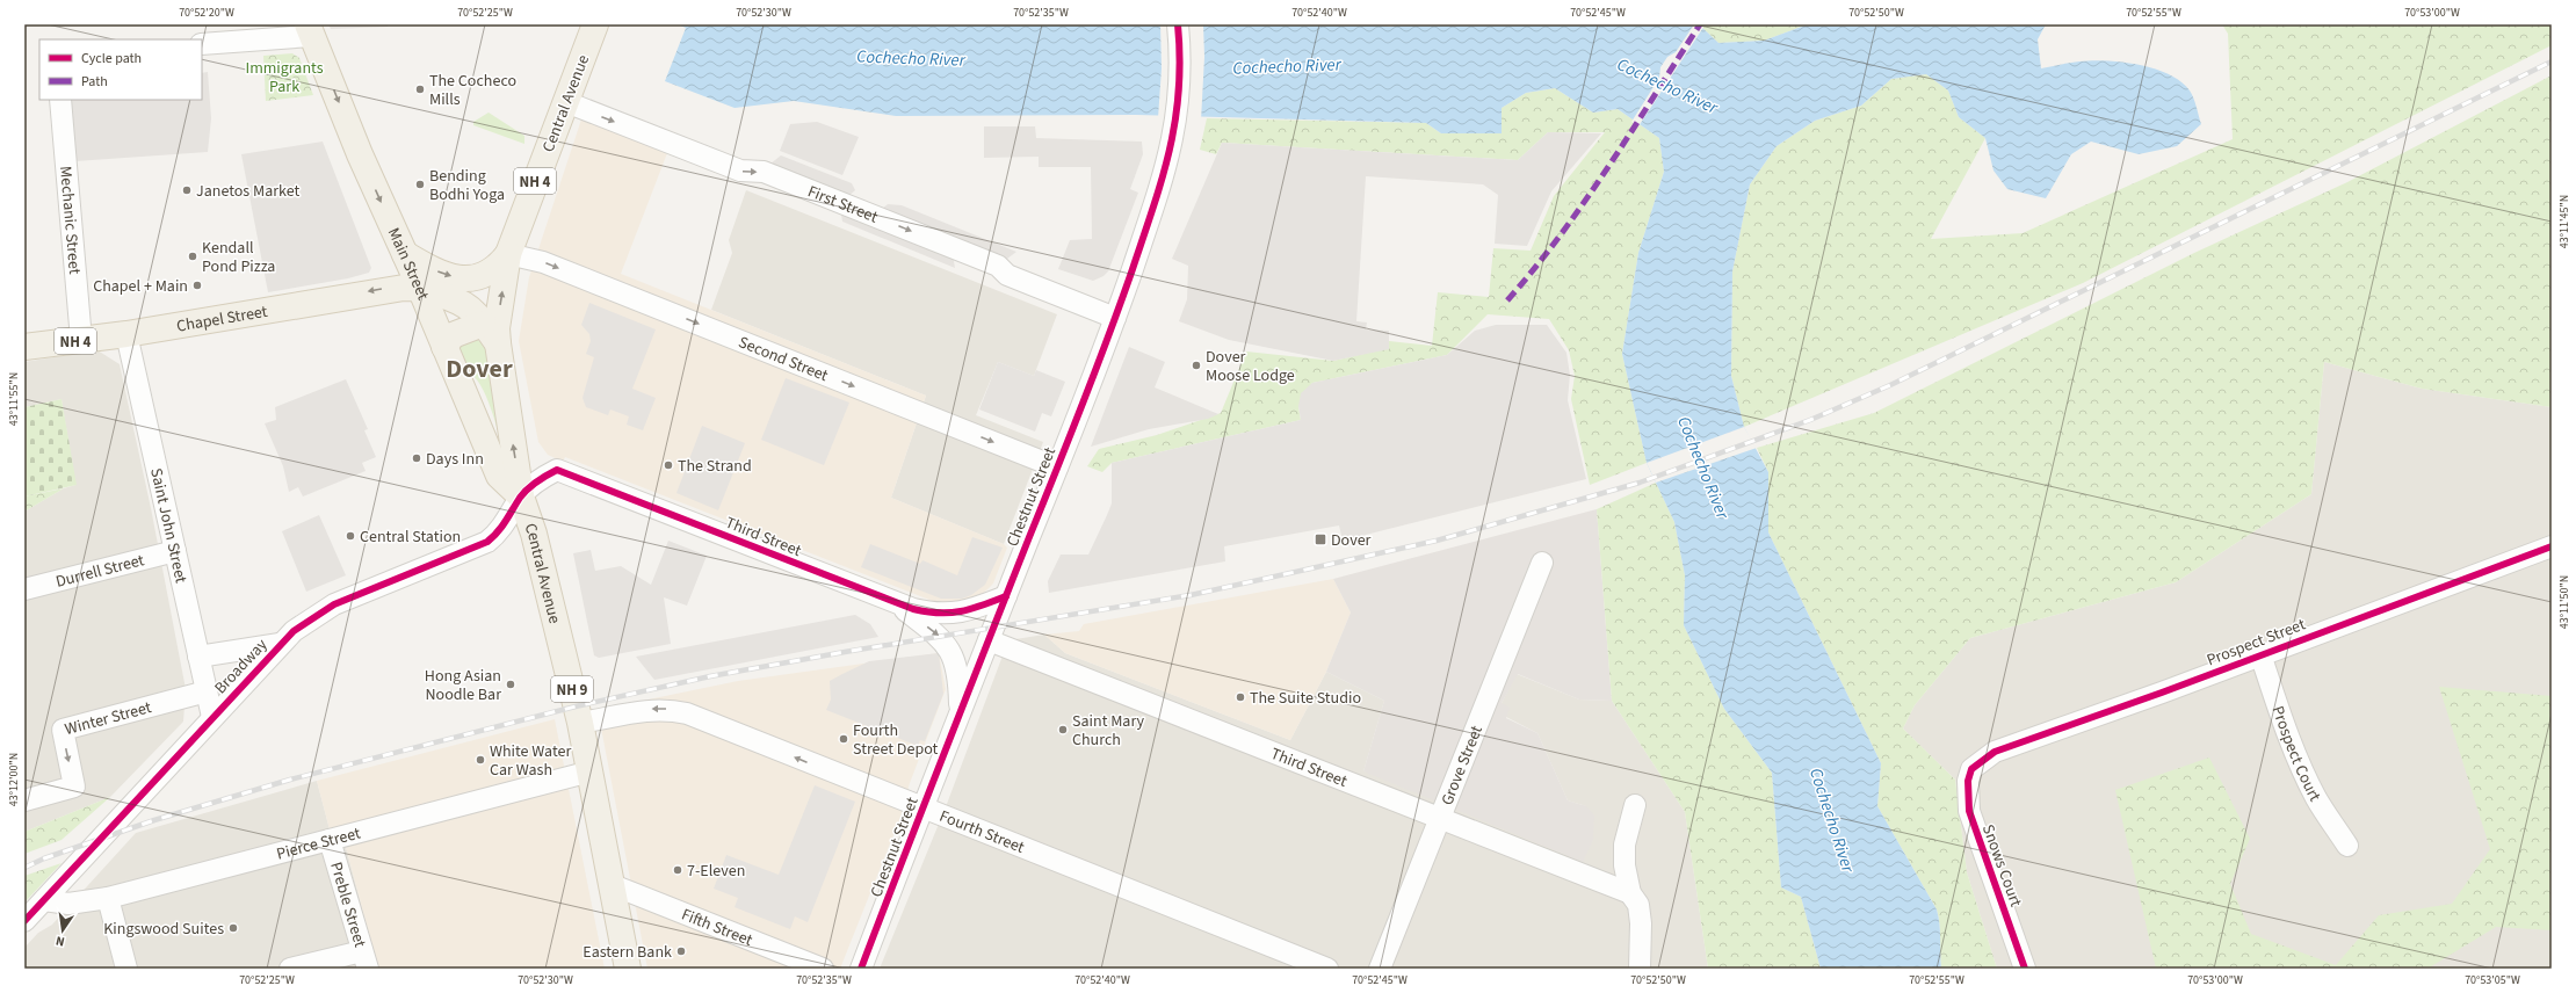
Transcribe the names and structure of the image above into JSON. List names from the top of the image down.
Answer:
{
  "streets": {
    "main road": [
      "Central Avenue",
      "NH 4",
      "Main Street",
      "Chapel Street",
      "NH 9"
    ],
    "street": [
      "First Street",
      "Mechanic Street",
      "Second Street",
      "Chestnut Street",
      "Saint John Street",
      "Third Street",
      "Durrell Street",
      "Prospect Street",
      "Broadway",
      "Winter Street",
      "Prospect Court",
      "Grove Street",
      "Fourth Street",
      "Pierce Street",
      "Snows Court",
      "Preble Street",
      "Fifth Street"
    ]
  },
  "crossings": [
    ["Central Avenue", "First Street"],
    ["Central Avenue", "Main Street"],
    ["Central Avenue", "Second Street"],
    ["Central Avenue", "Third Street"],
    ["Central Avenue", "Broadway"],
    ["Central Avenue", "Fourth Street"],
    ["Central Avenue", "Pierce Street"],
    ["Central Avenue", "Fifth Street"],
    ["First Street", "Chestnut Street"],
    ["Mechanic Street", "Chapel Street"],
    ["Main Street", "Chapel Street"],
    ["Main Street", "Third Street"],
    ["Main Street", "Broadway"],
    ["Chapel Street", "Saint John Street"],
    ["Second Street", "Chestnut Street"],
    ["Chestnut Street", "Third Street"],
    ["Chestnut Street", "Fourth Street"],
    ["Saint John Street", "Durrell Street"],
    ["Saint John Street", "Broadway"],
    ["Saint John Street", "Winter Street"],
    ["Third Street", "Broadway"],
    ["Third Street", "Grove Street"],
    ["Prospect Street", "Prospect Court"],
    ["Prospect Street", "Snows Court"],
    ["Broadway", "Pierce Street"],
    ["Pierce Street", "Preble Street"]
  ],
  "one_way": [
    "First Street",
    "Main Street",
    "Chapel Street",
    "Second Street",
    "Winter Street",
    "Fourth Street"
  ],
  "districts": ["Dover"],
  "water": ["Cochecho River"],
  "parks": ["Immigrants Park"],
  "places": {
    "other": [
      "The Cocheco Mills",
      "Bending Bodhi Yoga",
      "Janetos Market",
      "Kendall Pond Pizza",
      "Chapel + Main",
      "Dover Moose Lodge",
      "Days Inn",
      "The Strand",
      "Central Station",
      "Hong Asian Noodle Bar",
      "The Suite Studio",
      "Saint Mary Church",
      "Fourth Street Depot",
      "White Water Car Wash",
      "7-Eleven",
      "Kingswood Suites",
      "Eastern Bank"
    ],
    "transit": ["Dover"]
  },
  "legend": ["Cycle path", "Path"],
  "north": "bottom",
  "coordinates": [
    "70°52'20\"W",
    "70°52'25\"W",
    "70°52'30\"W",
    "70°52'35\"W",
    "70°52'40\"W",
    "70°52'45\"W",
    "70°52'50\"W",
    "70°52'55\"W",
    "70°53'00\"W",
    "43°11'45\"N",
    "43°11'55\"N",
    "43°11'50\"N",
    "43°12'00\"N",
    "70°53'05\"W"
  ]
}
